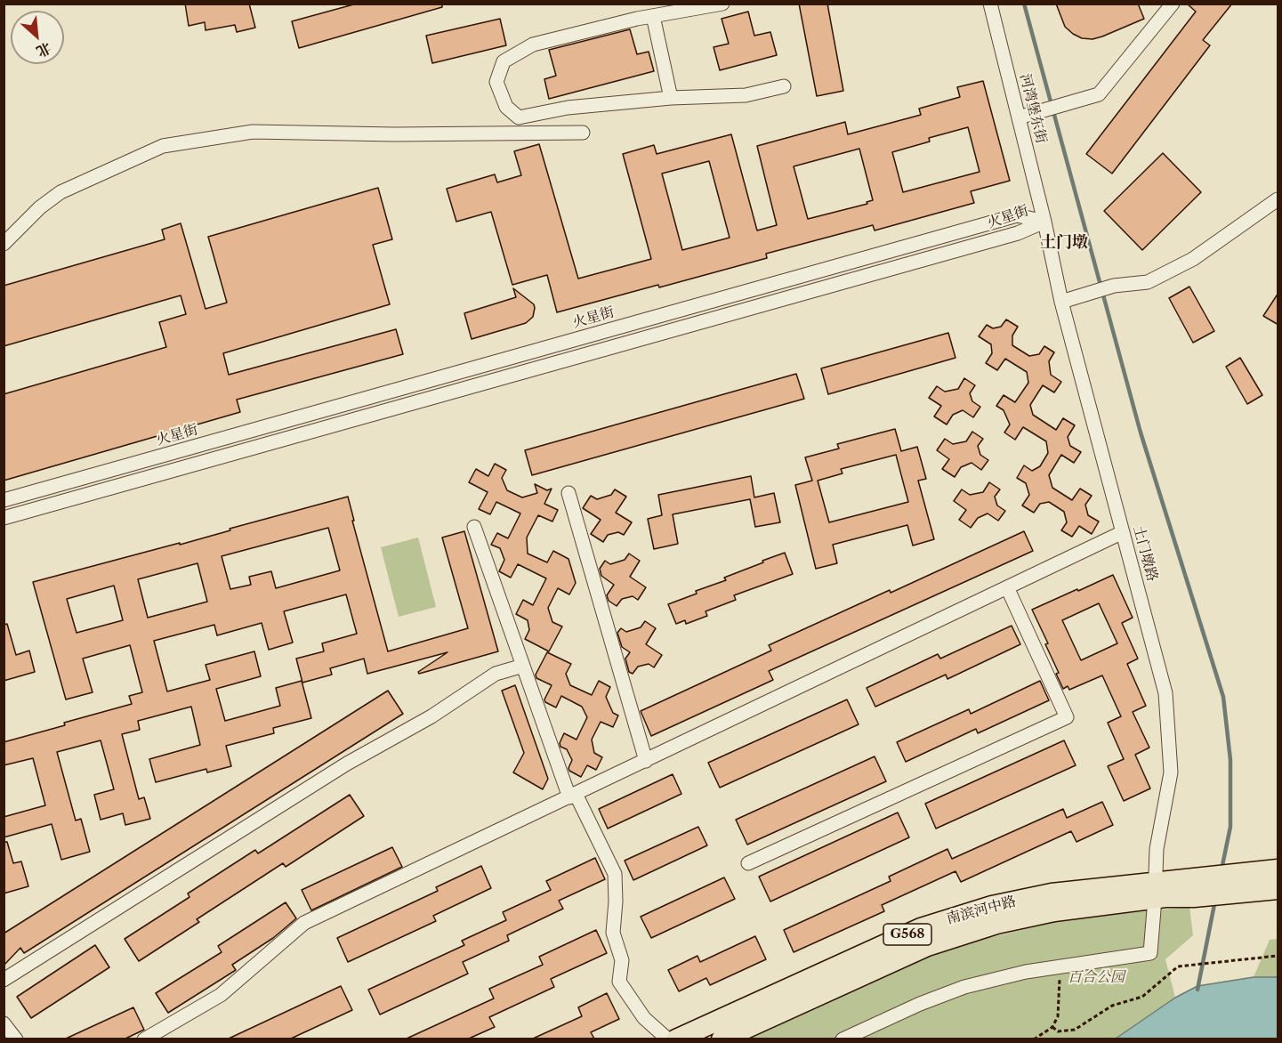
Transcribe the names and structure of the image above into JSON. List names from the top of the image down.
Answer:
{
  "streets": {
    "highway": ["南滨河中路", "G568"],
    "street": ["河湾堡东街", "火星街", "土门墩路"]
  },
  "crossings": [
    ["河湾堡东街", "火星街"],
    ["河湾堡东街", "土门墩路"],
    ["火星街", "土门墩路"],
    ["土门墩路", "南滨河中路"]
  ],
  "districts": ["土门墩"],
  "parks": ["百合公园"],
  "north": "bottom right"
}
